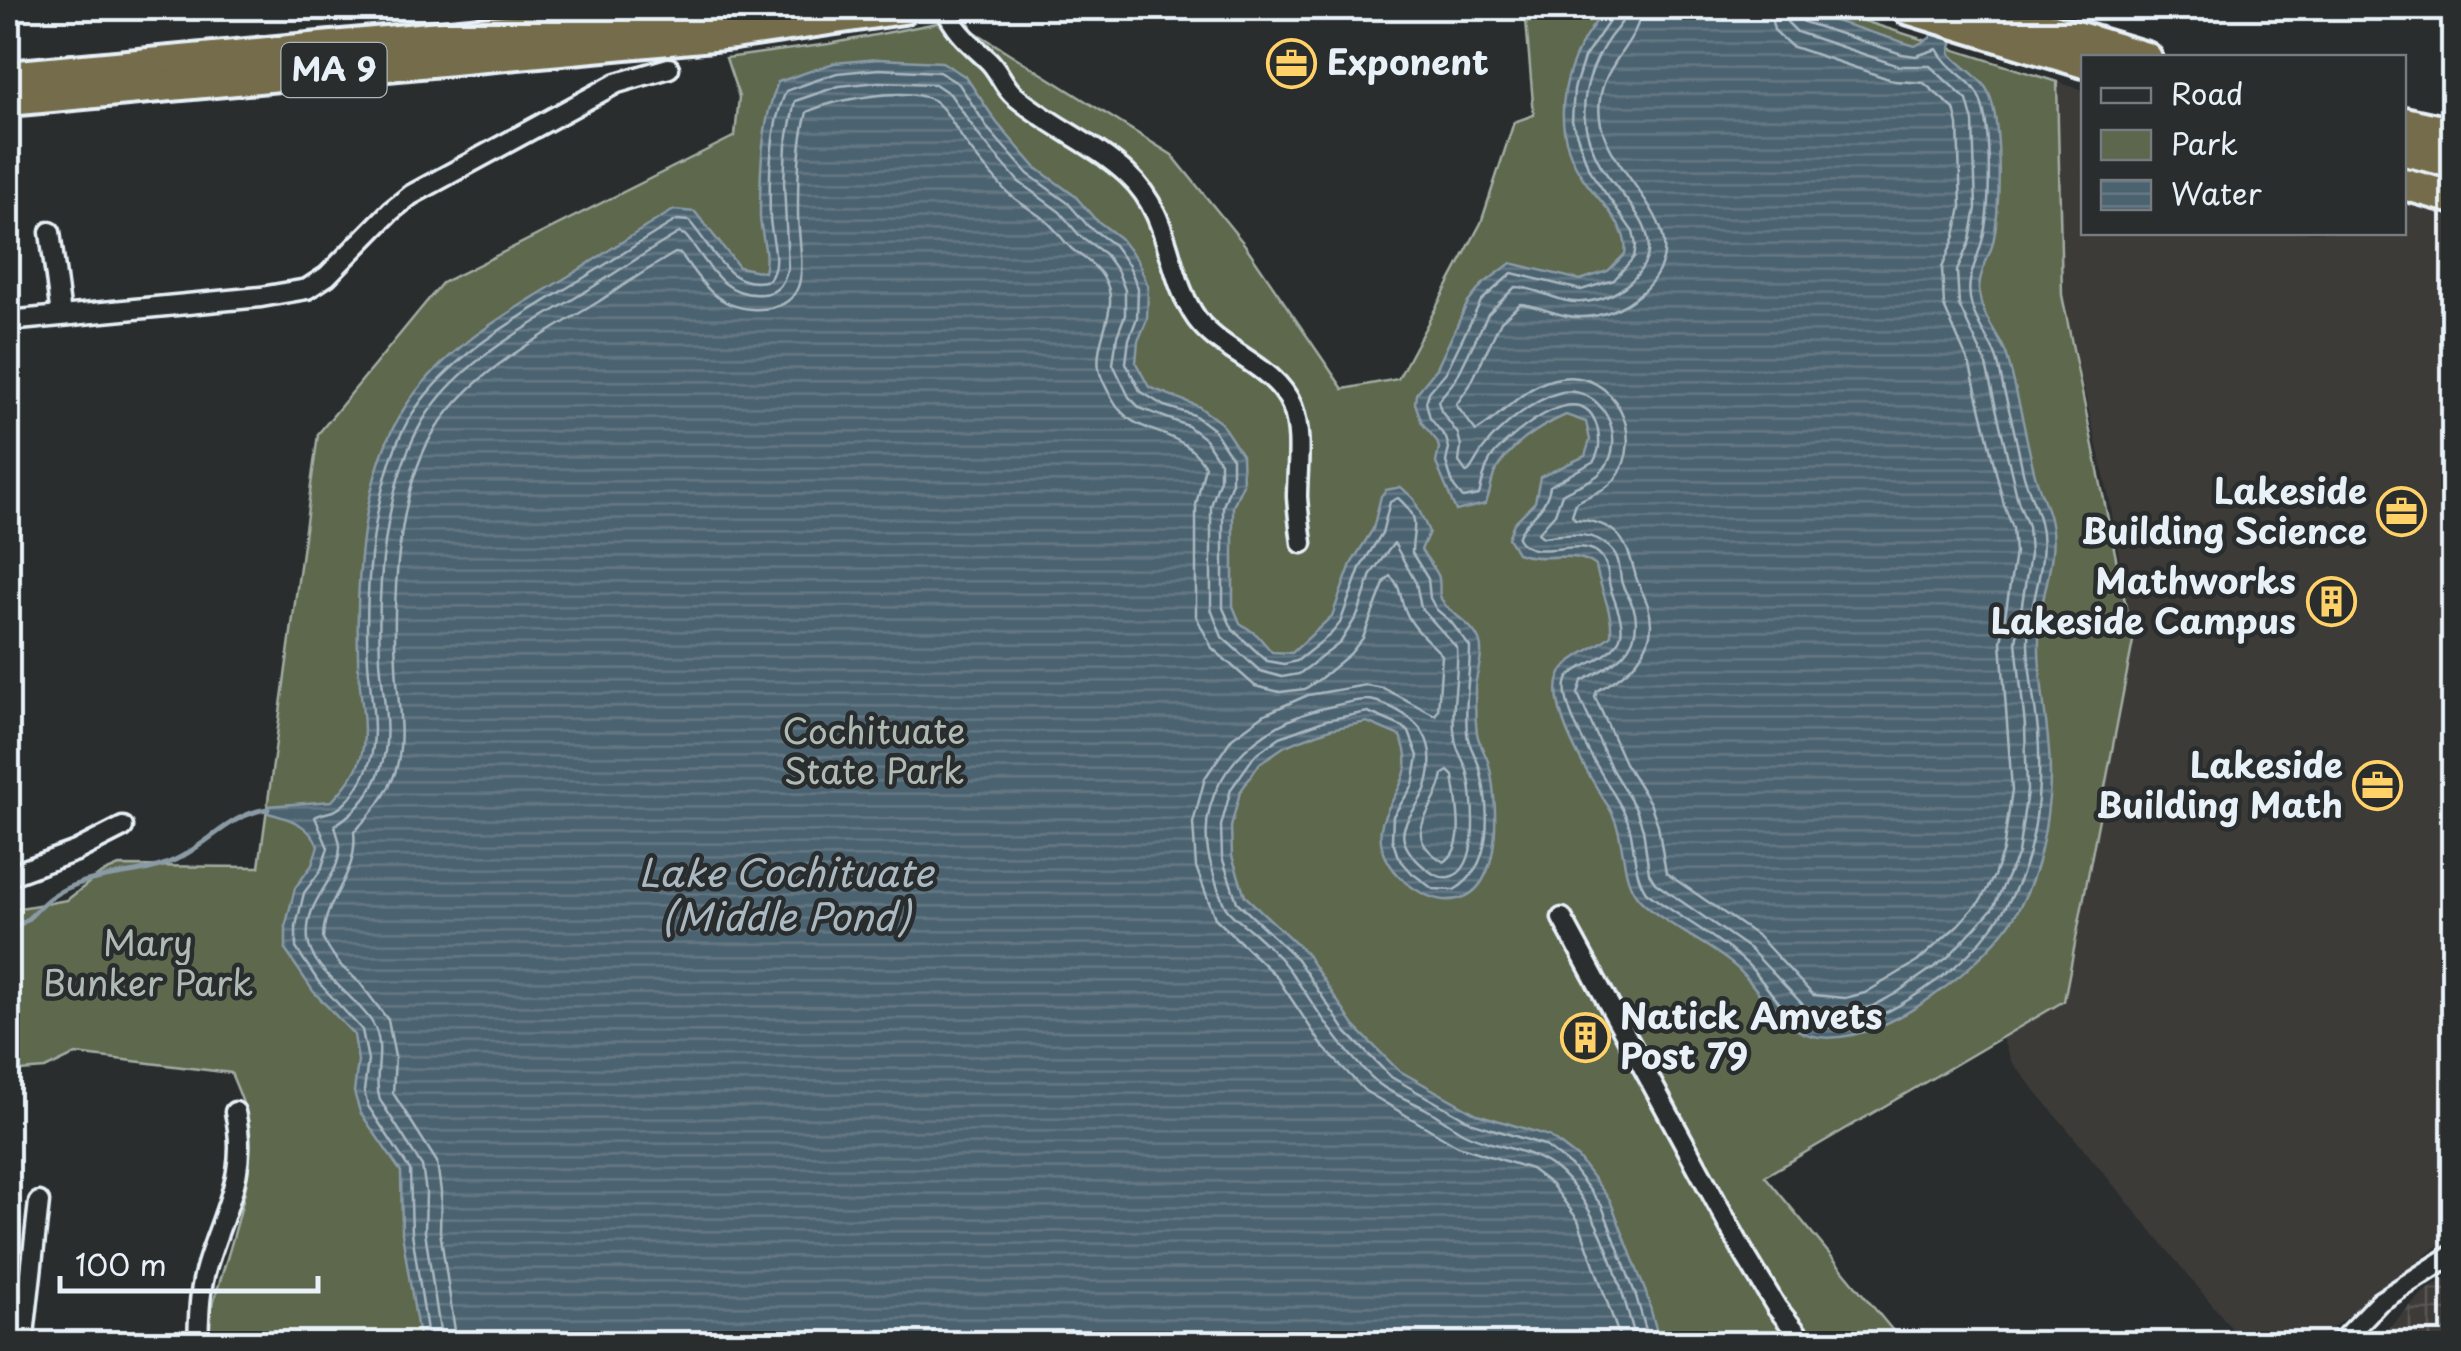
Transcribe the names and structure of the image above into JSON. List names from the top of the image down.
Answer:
{
  "streets": {
    "highway": ["MA 9"]
  },
  "water": ["Lake Cochituate (Middle Pond)"],
  "parks": ["Cochituate State Park", "Mary Bunker Park"],
  "places": {
    "office": ["Exponent", "Lakeside Building Science", "Lakeside Building Math"],
    "building": ["Mathworks Lakeside Campus", "Natick Amvets Post 79"]
  },
  "legend": ["Road", "Park", "Water"],
  "scale_bar": "100 m"
}
